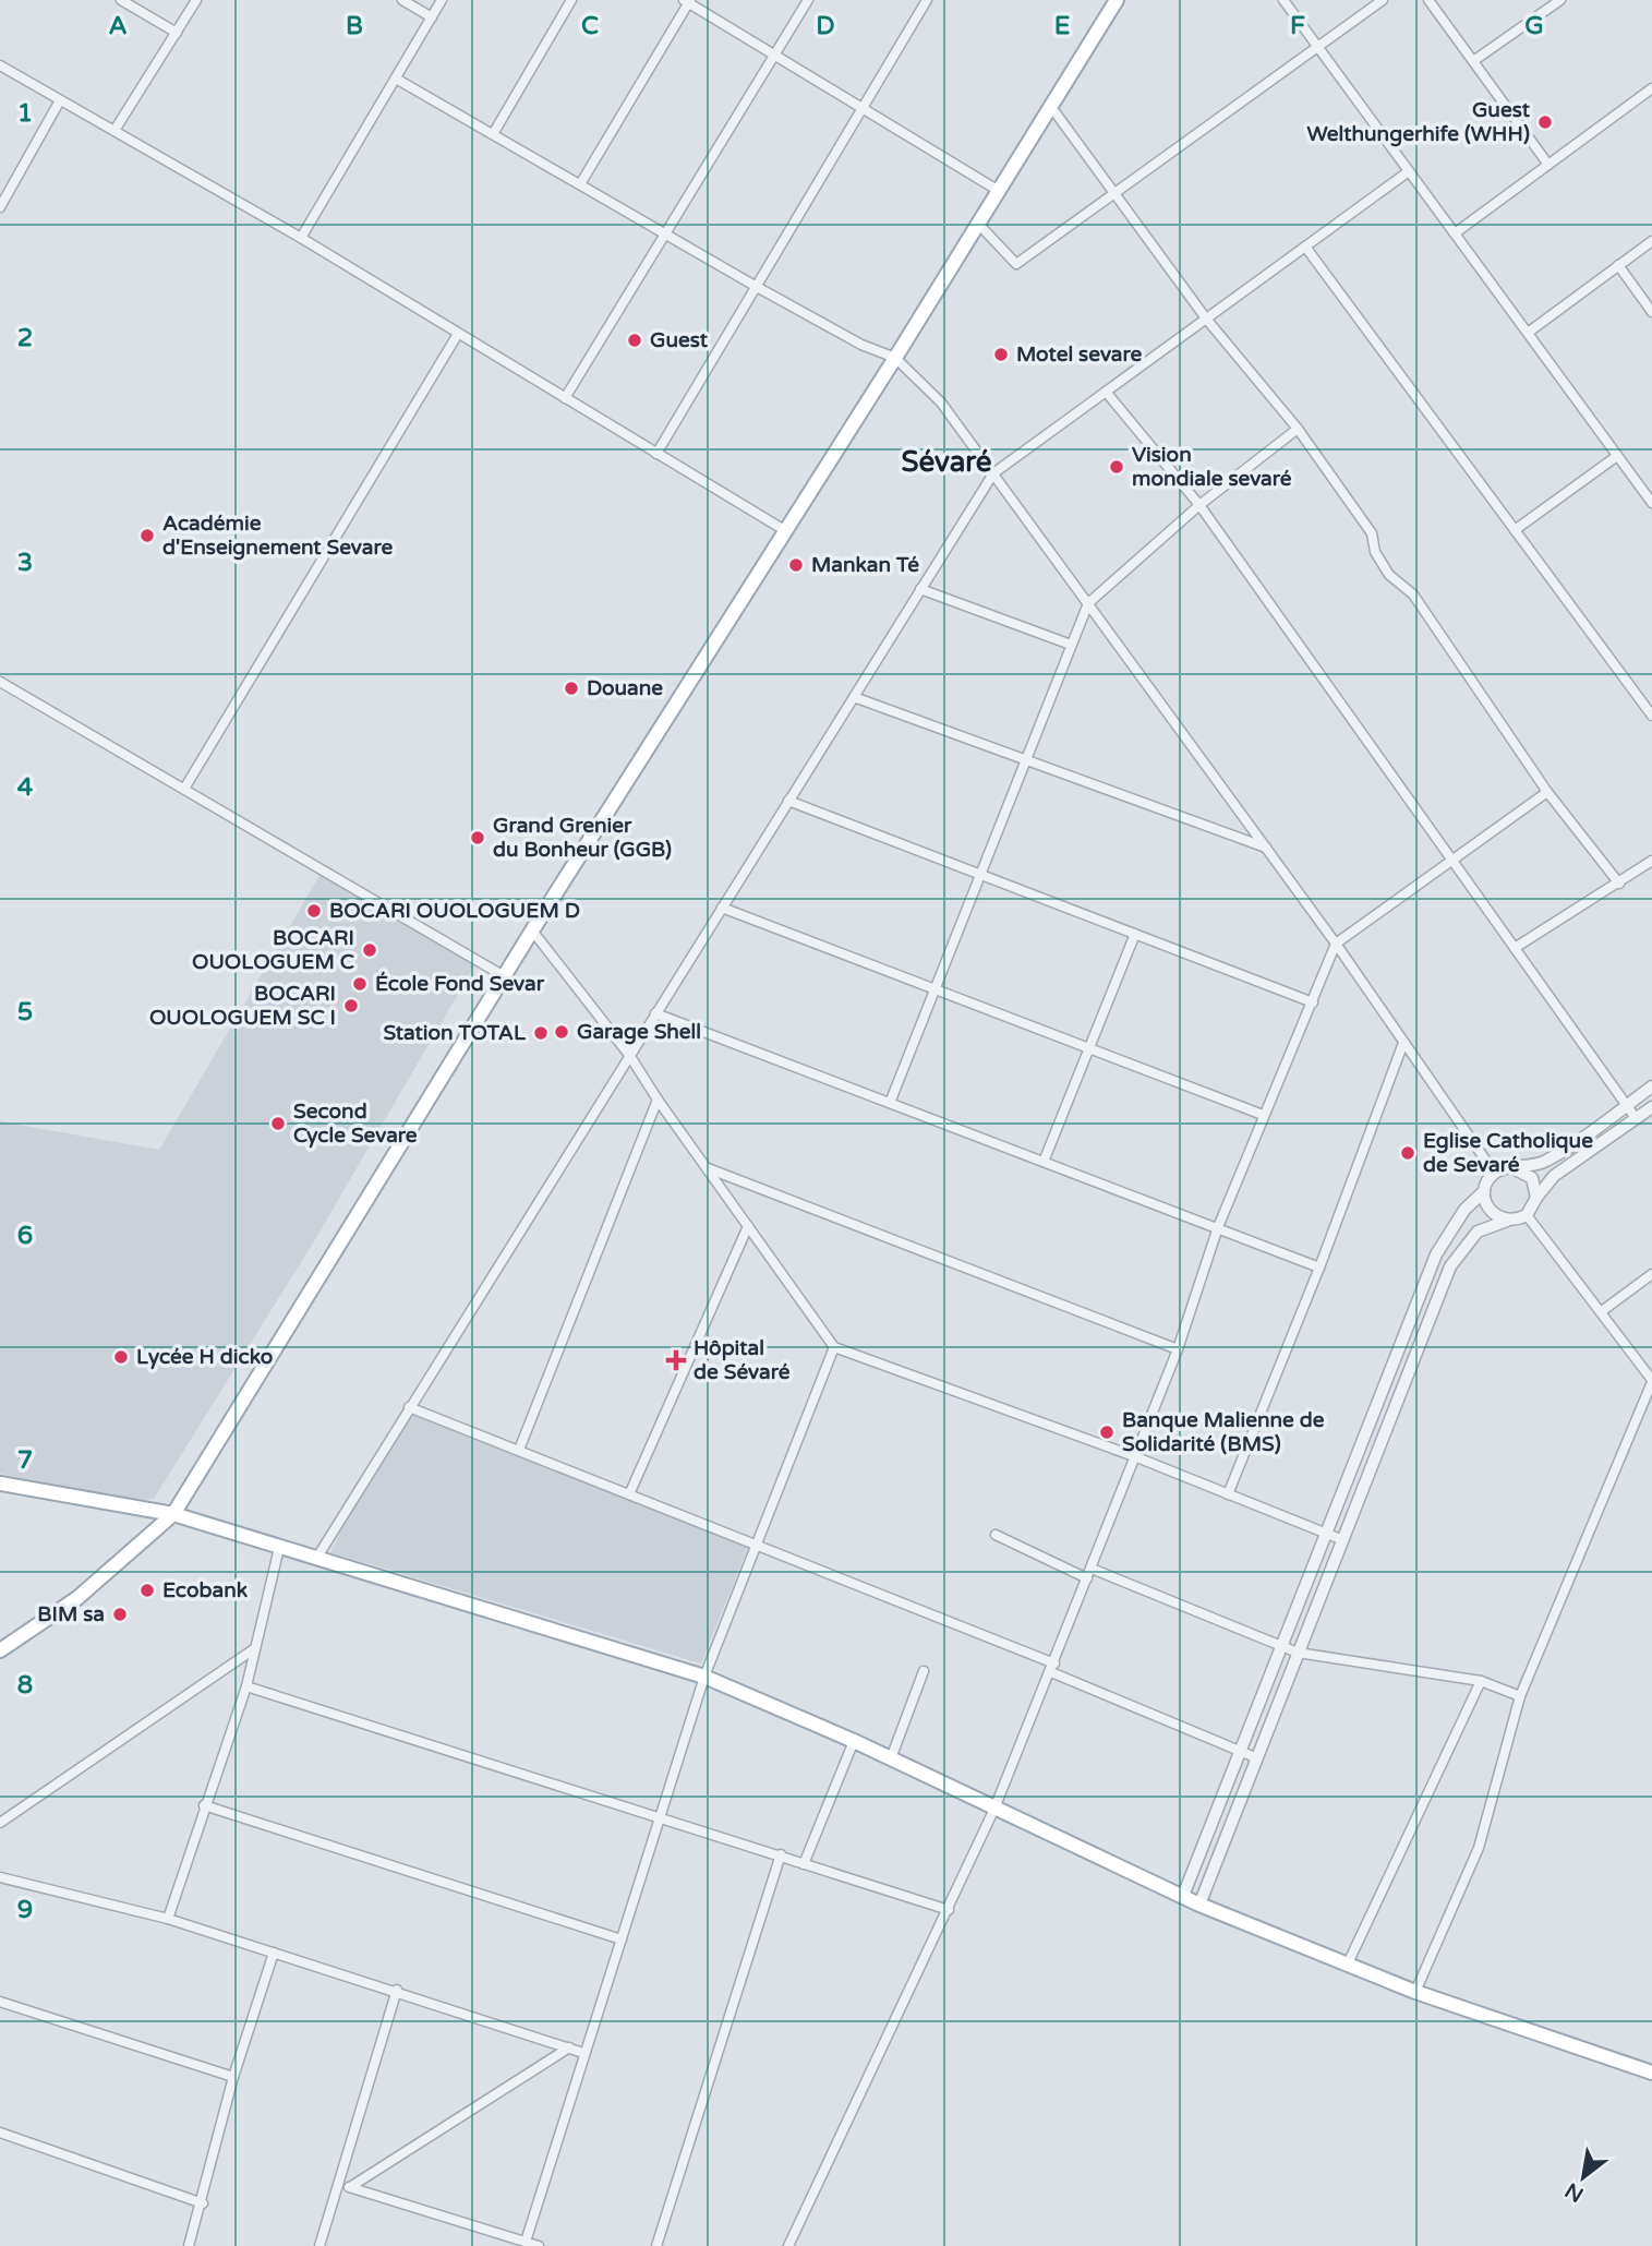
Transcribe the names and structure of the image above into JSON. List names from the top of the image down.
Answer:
{
  "districts": ["Sévaré"],
  "places": {
    "other": [
      "Guest Welthungerhife (WHH)",
      "Guest",
      "Motel sevare",
      "Vision mondiale sevaré",
      "Académie d'Enseignement Sevare",
      "Mankan Té",
      "Douane",
      "Grand Grenier du Bonheur (GGB)",
      "BOCARI OUOLOGUEM D",
      "BOCARI OUOLOGUEM C",
      "École Fond Sevar",
      "BOCARI OUOLOGUEM SC I",
      "Garage Shell",
      "Station TOTAL",
      "Second Cycle Sevare",
      "Eglise Catholique de Sevaré",
      "Lycée H dicko",
      "Banque Malienne de Solidarité (BMS)",
      "Ecobank",
      "BIM sa"
    ],
    "health": ["Hôpital de Sévaré"]
  },
  "north": "bottom left",
  "grid": {
    "columns": [
      "A",
      "B",
      "C",
      "D",
      "E",
      "F",
      "G"
    ],
    "rows": [
      "1",
      "2",
      "3",
      "4",
      "5",
      "6",
      "7",
      "8",
      "9"
    ]
  }
}
